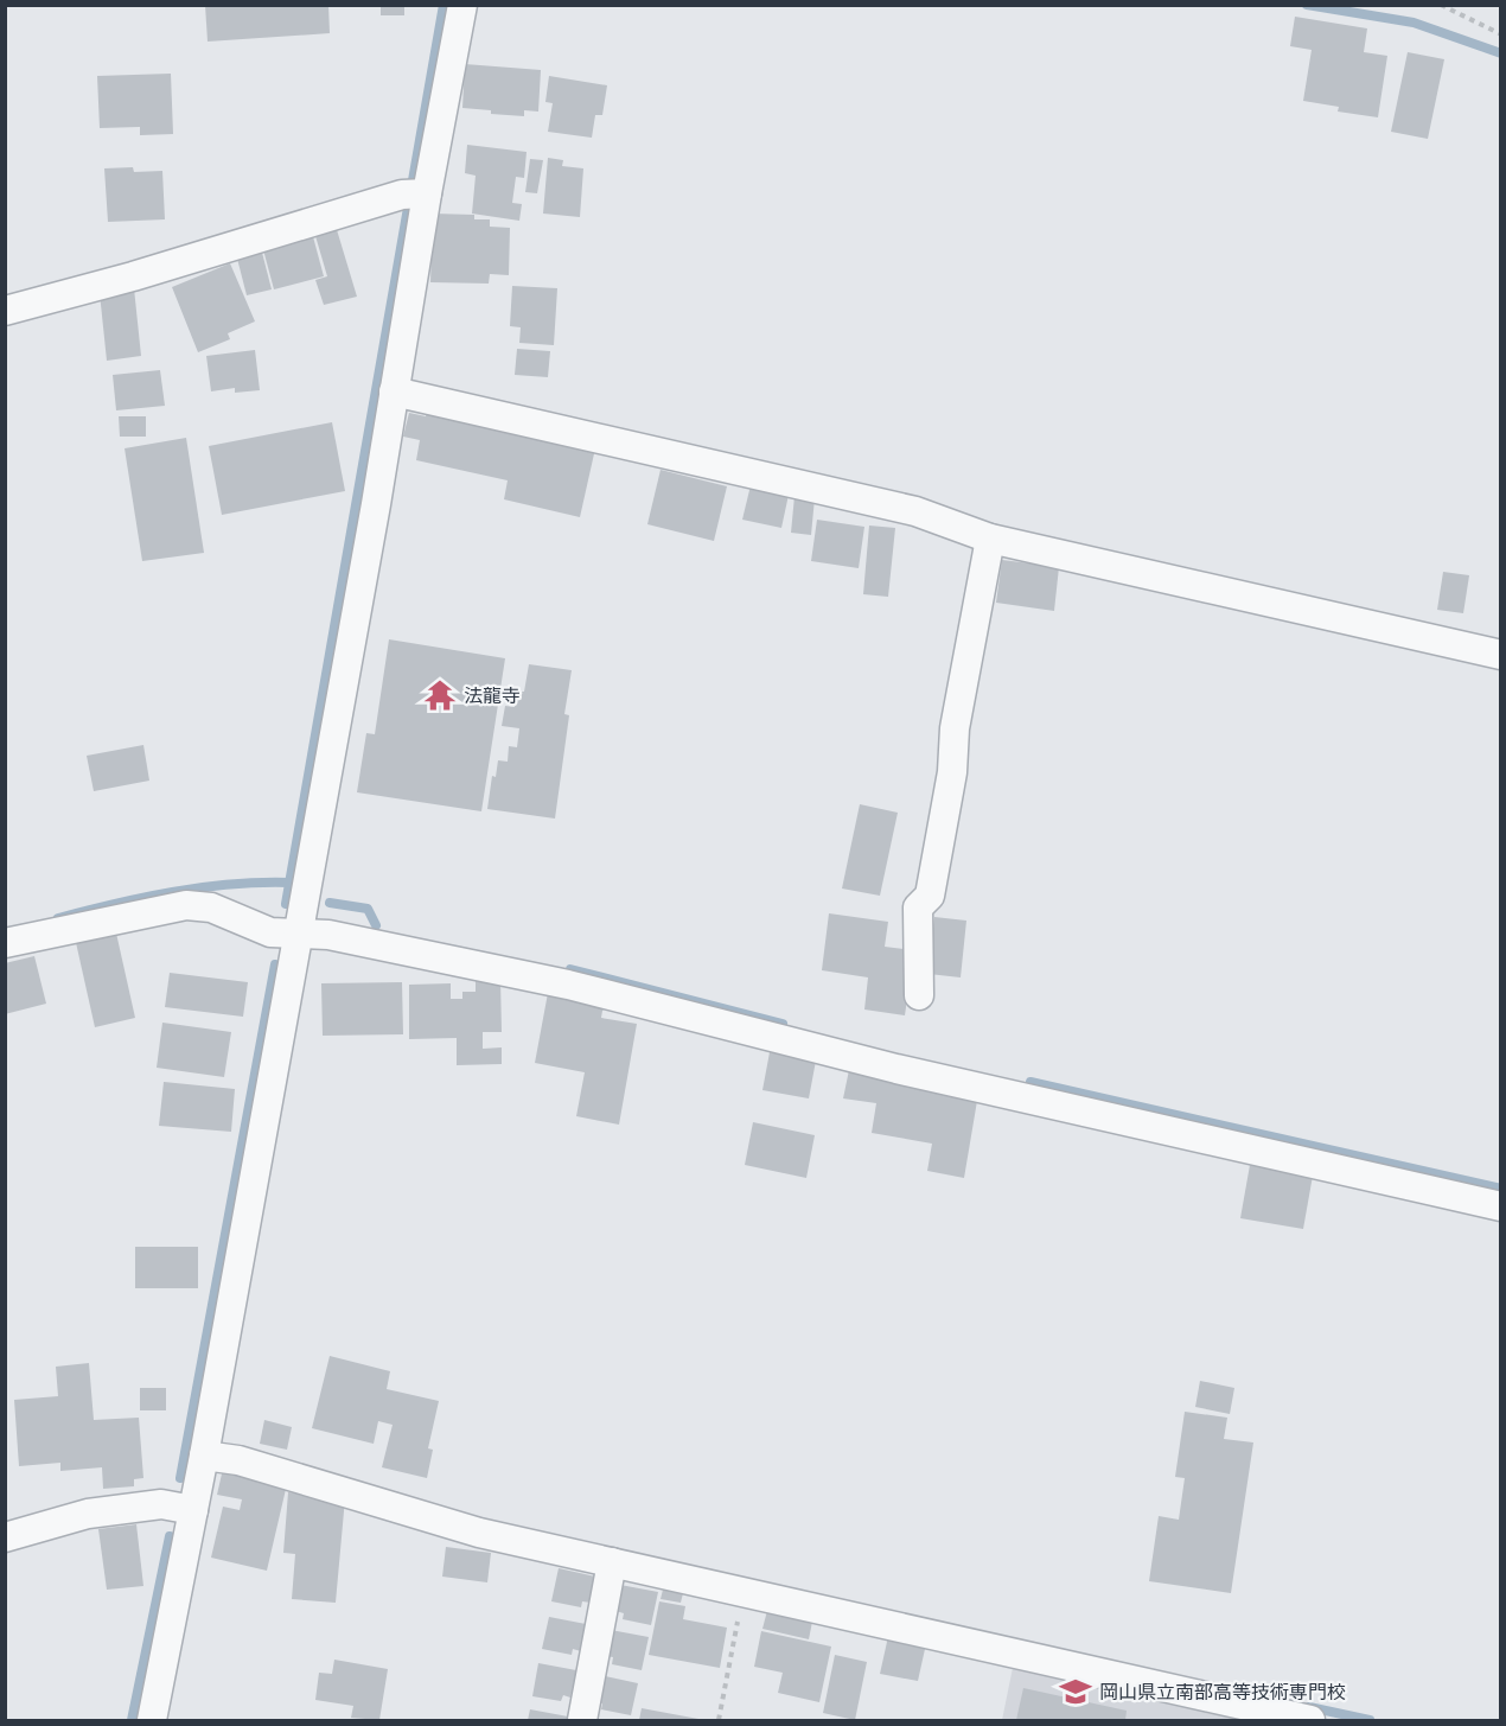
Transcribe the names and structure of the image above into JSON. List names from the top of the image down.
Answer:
{
  "places": {
    "temple": ["法龍寺"],
    "school or university": ["岡山県立南部高等技術専門校"]
  }
}
